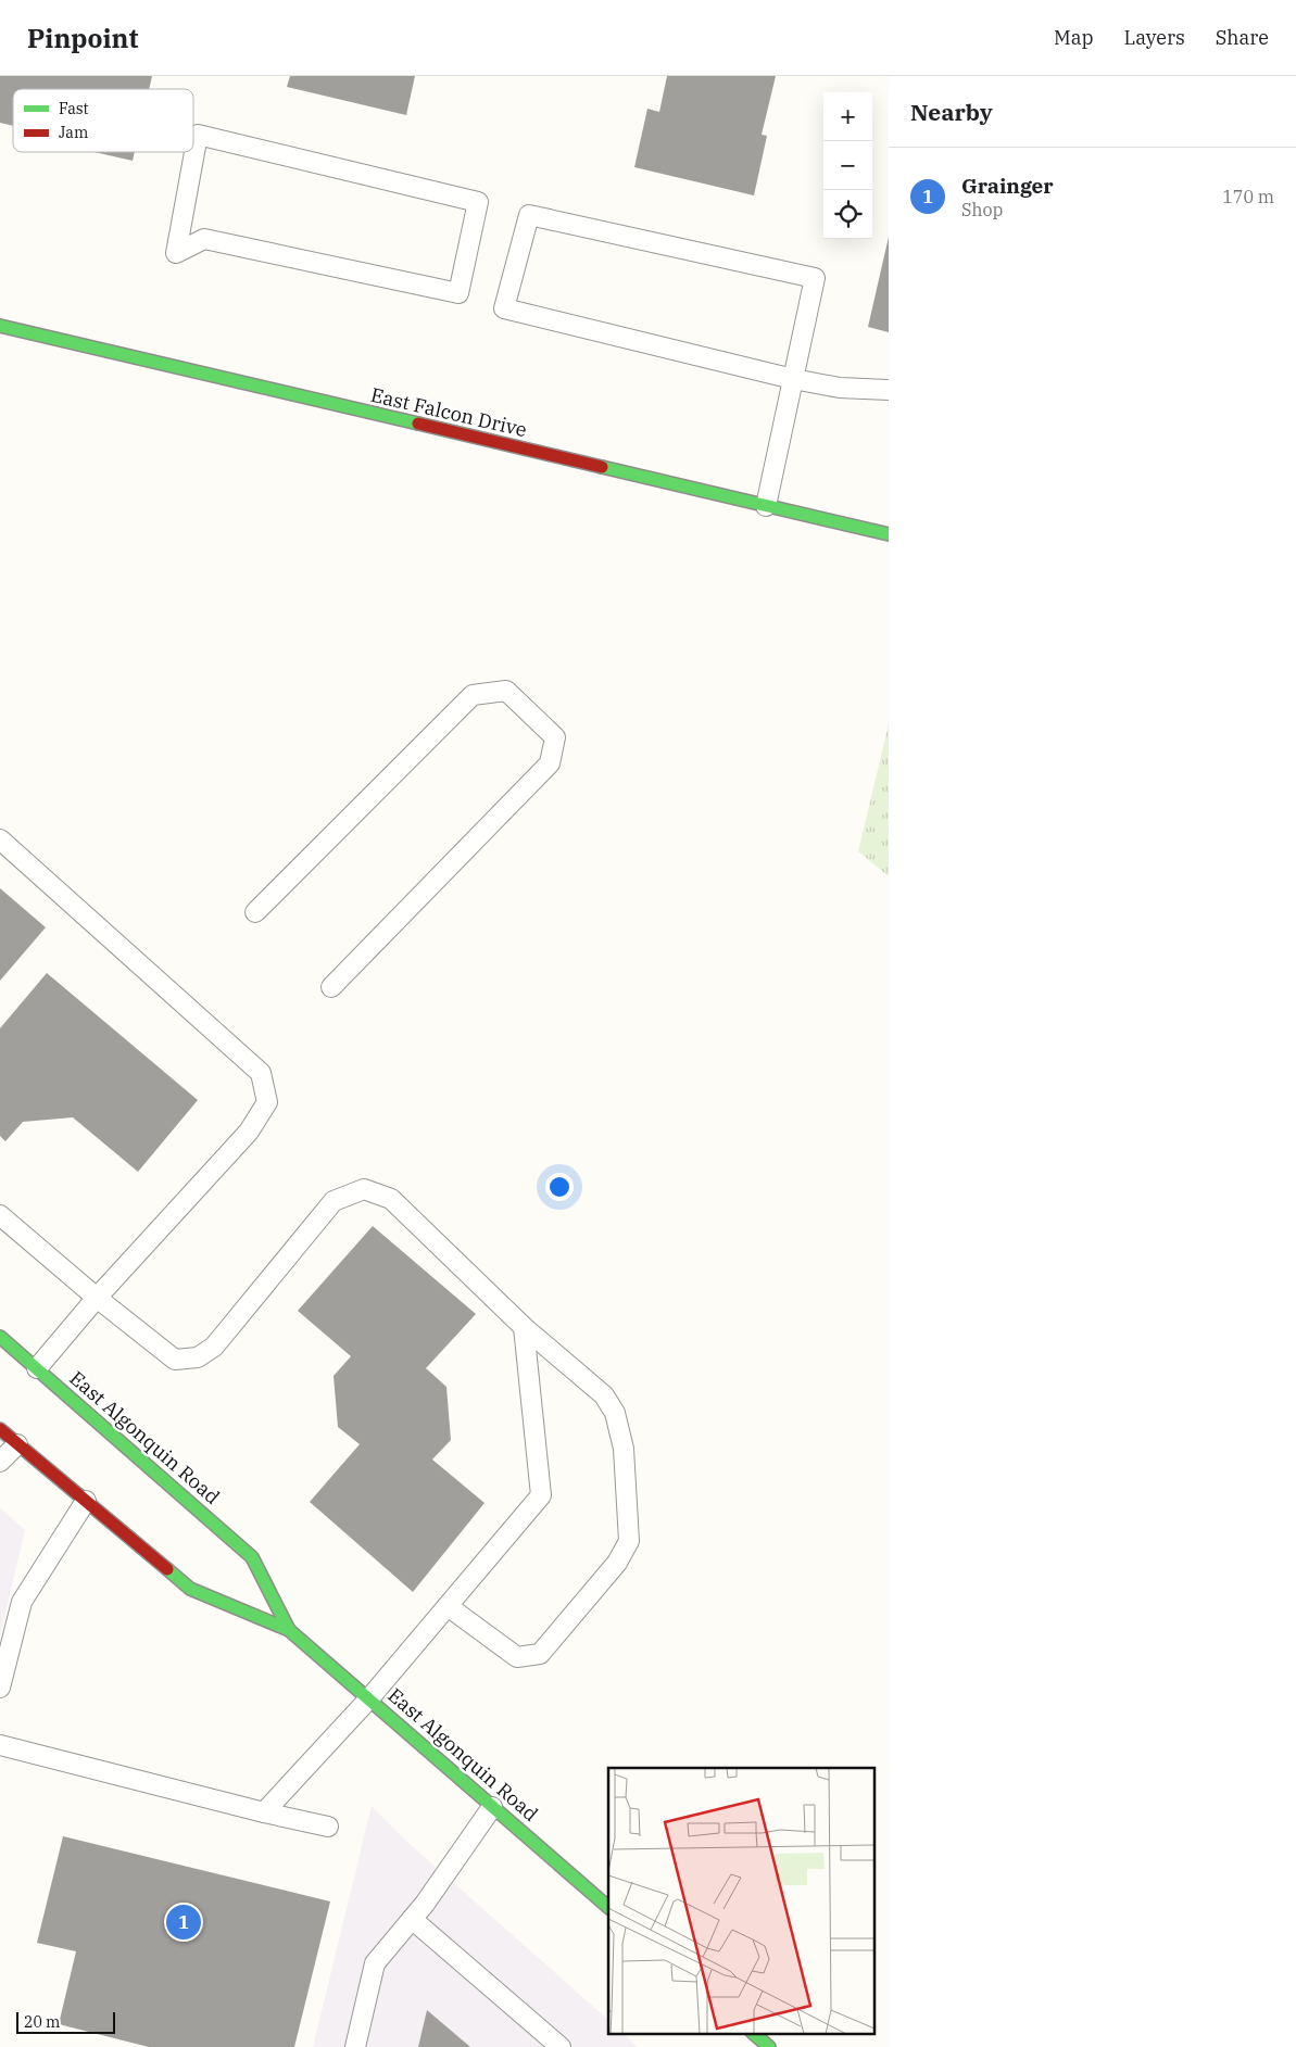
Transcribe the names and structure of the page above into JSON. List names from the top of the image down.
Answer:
{
  "streets": {
    "main road": ["East Falcon Drive", "East Algonquin Road"]
  },
  "legend": ["Fast", "Jam"],
  "scale_bar": "20 m",
  "page": {
    "header": "Pinpoint",
    "nav": ["Map", "Layers", "Share"],
    "heading": "Nearby",
    "map_buttons": ["+", "−"],
    "list": [
      {
        "mark": "1",
        "name": "Grainger",
        "note": "Shop",
        "value": "170 m"
      }
    ],
    "pins": "1",
    "scale": "20 m"
  }
}
